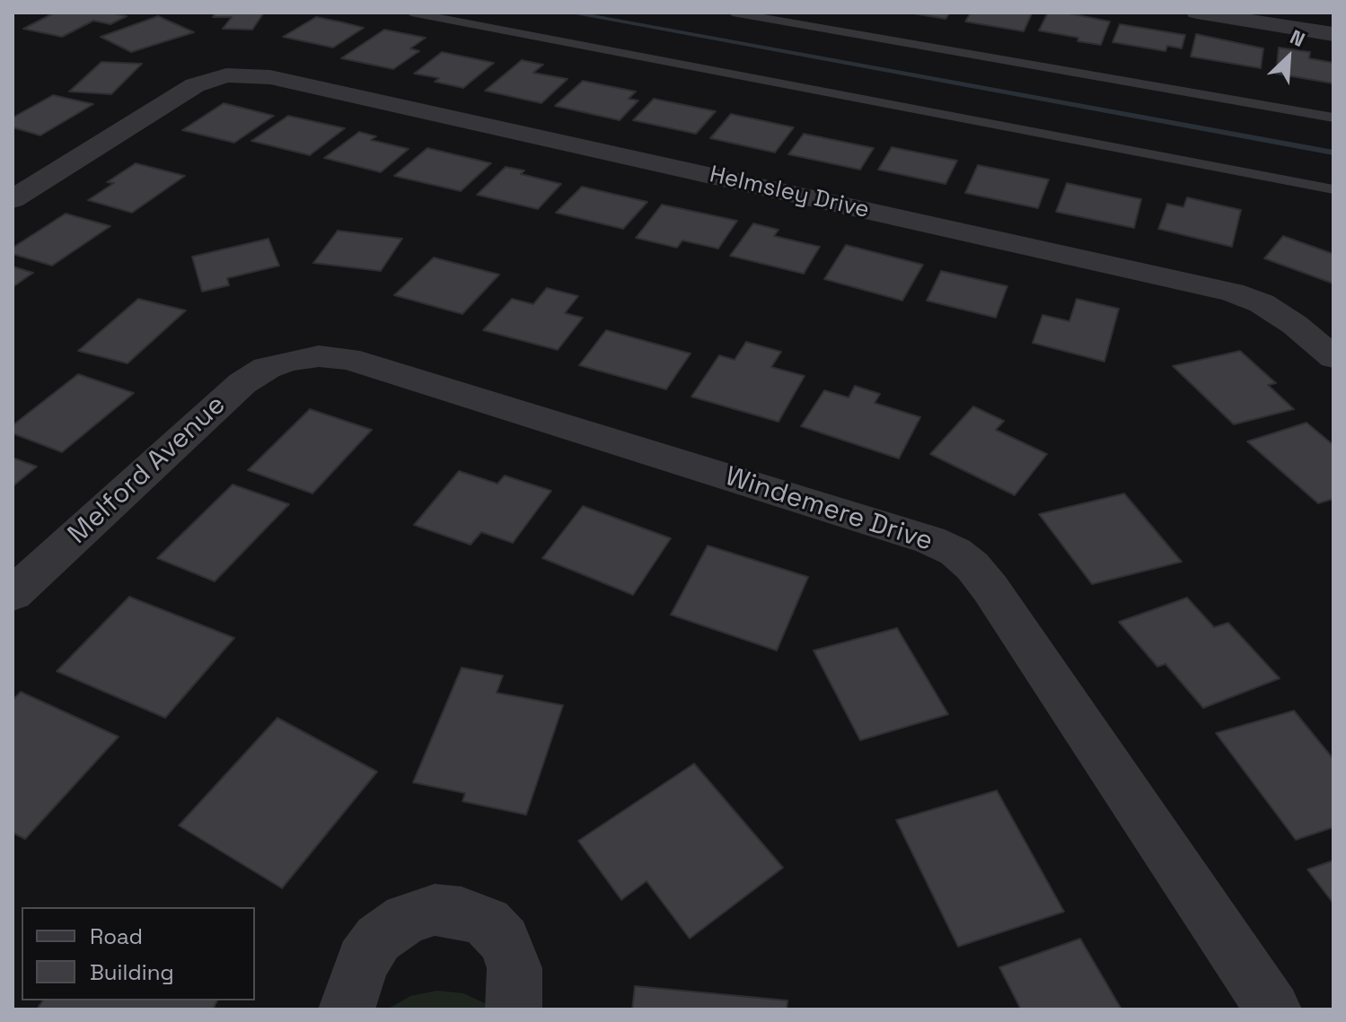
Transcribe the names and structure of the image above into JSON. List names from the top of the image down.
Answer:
{
  "streets": {
    "street": ["Helmsley Drive", "Melford Avenue", "Windemere Drive"]
  },
  "crossings": [
    ["Melford Avenue", "Windemere Drive"]
  ],
  "legend": ["Road", "Building"],
  "north": "top right"
}
